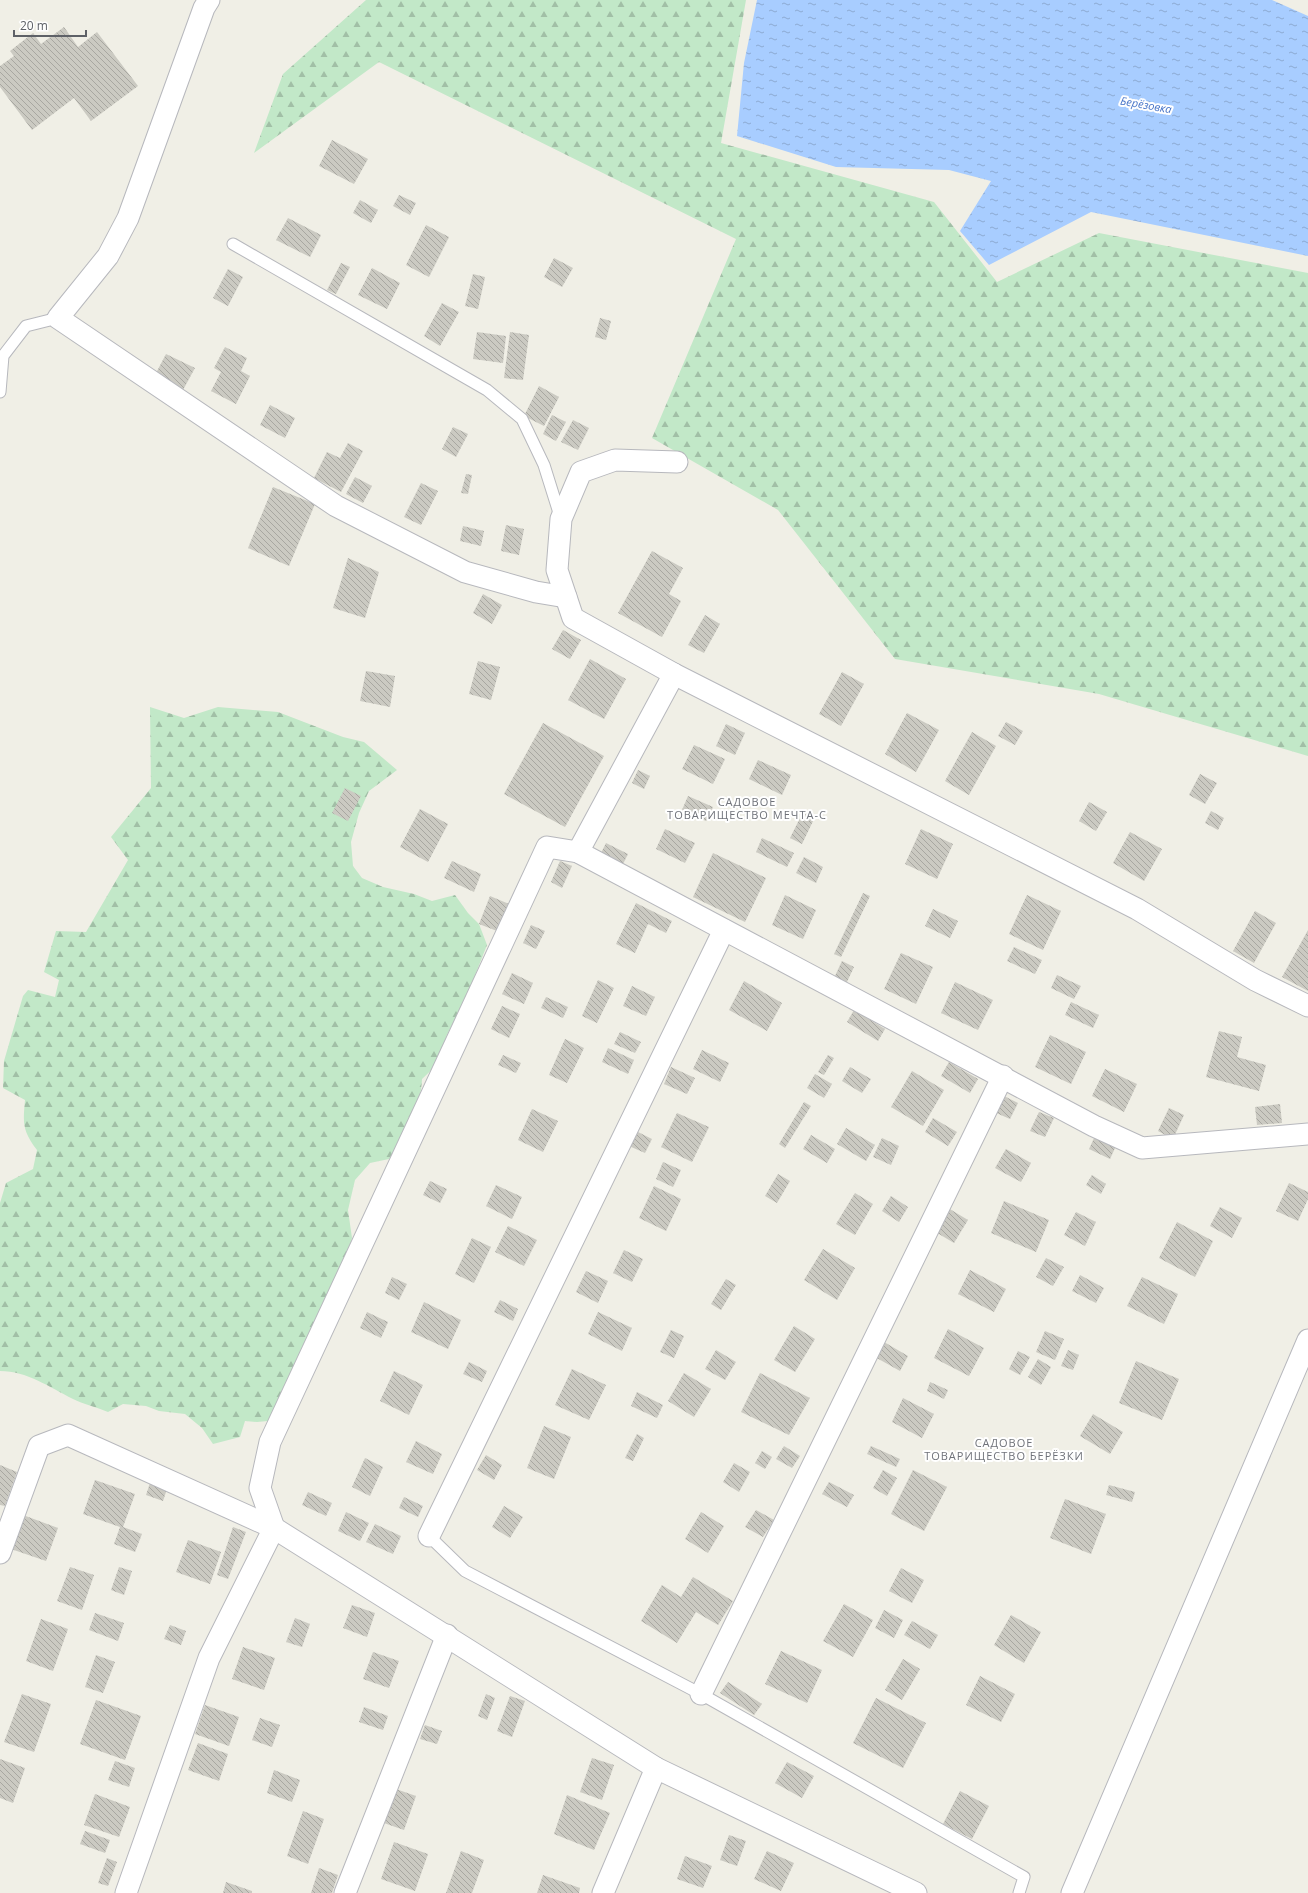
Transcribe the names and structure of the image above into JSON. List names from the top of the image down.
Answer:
{
  "districts": ["САДОВОЕ ТОВАРИЩЕСТВО МЕЧТА-С", "САДОВОЕ ТОВАРИЩЕСТВО БЕРЁЗКИ"],
  "water": ["Берёзовка"],
  "scale_bar": "20 m"
}
